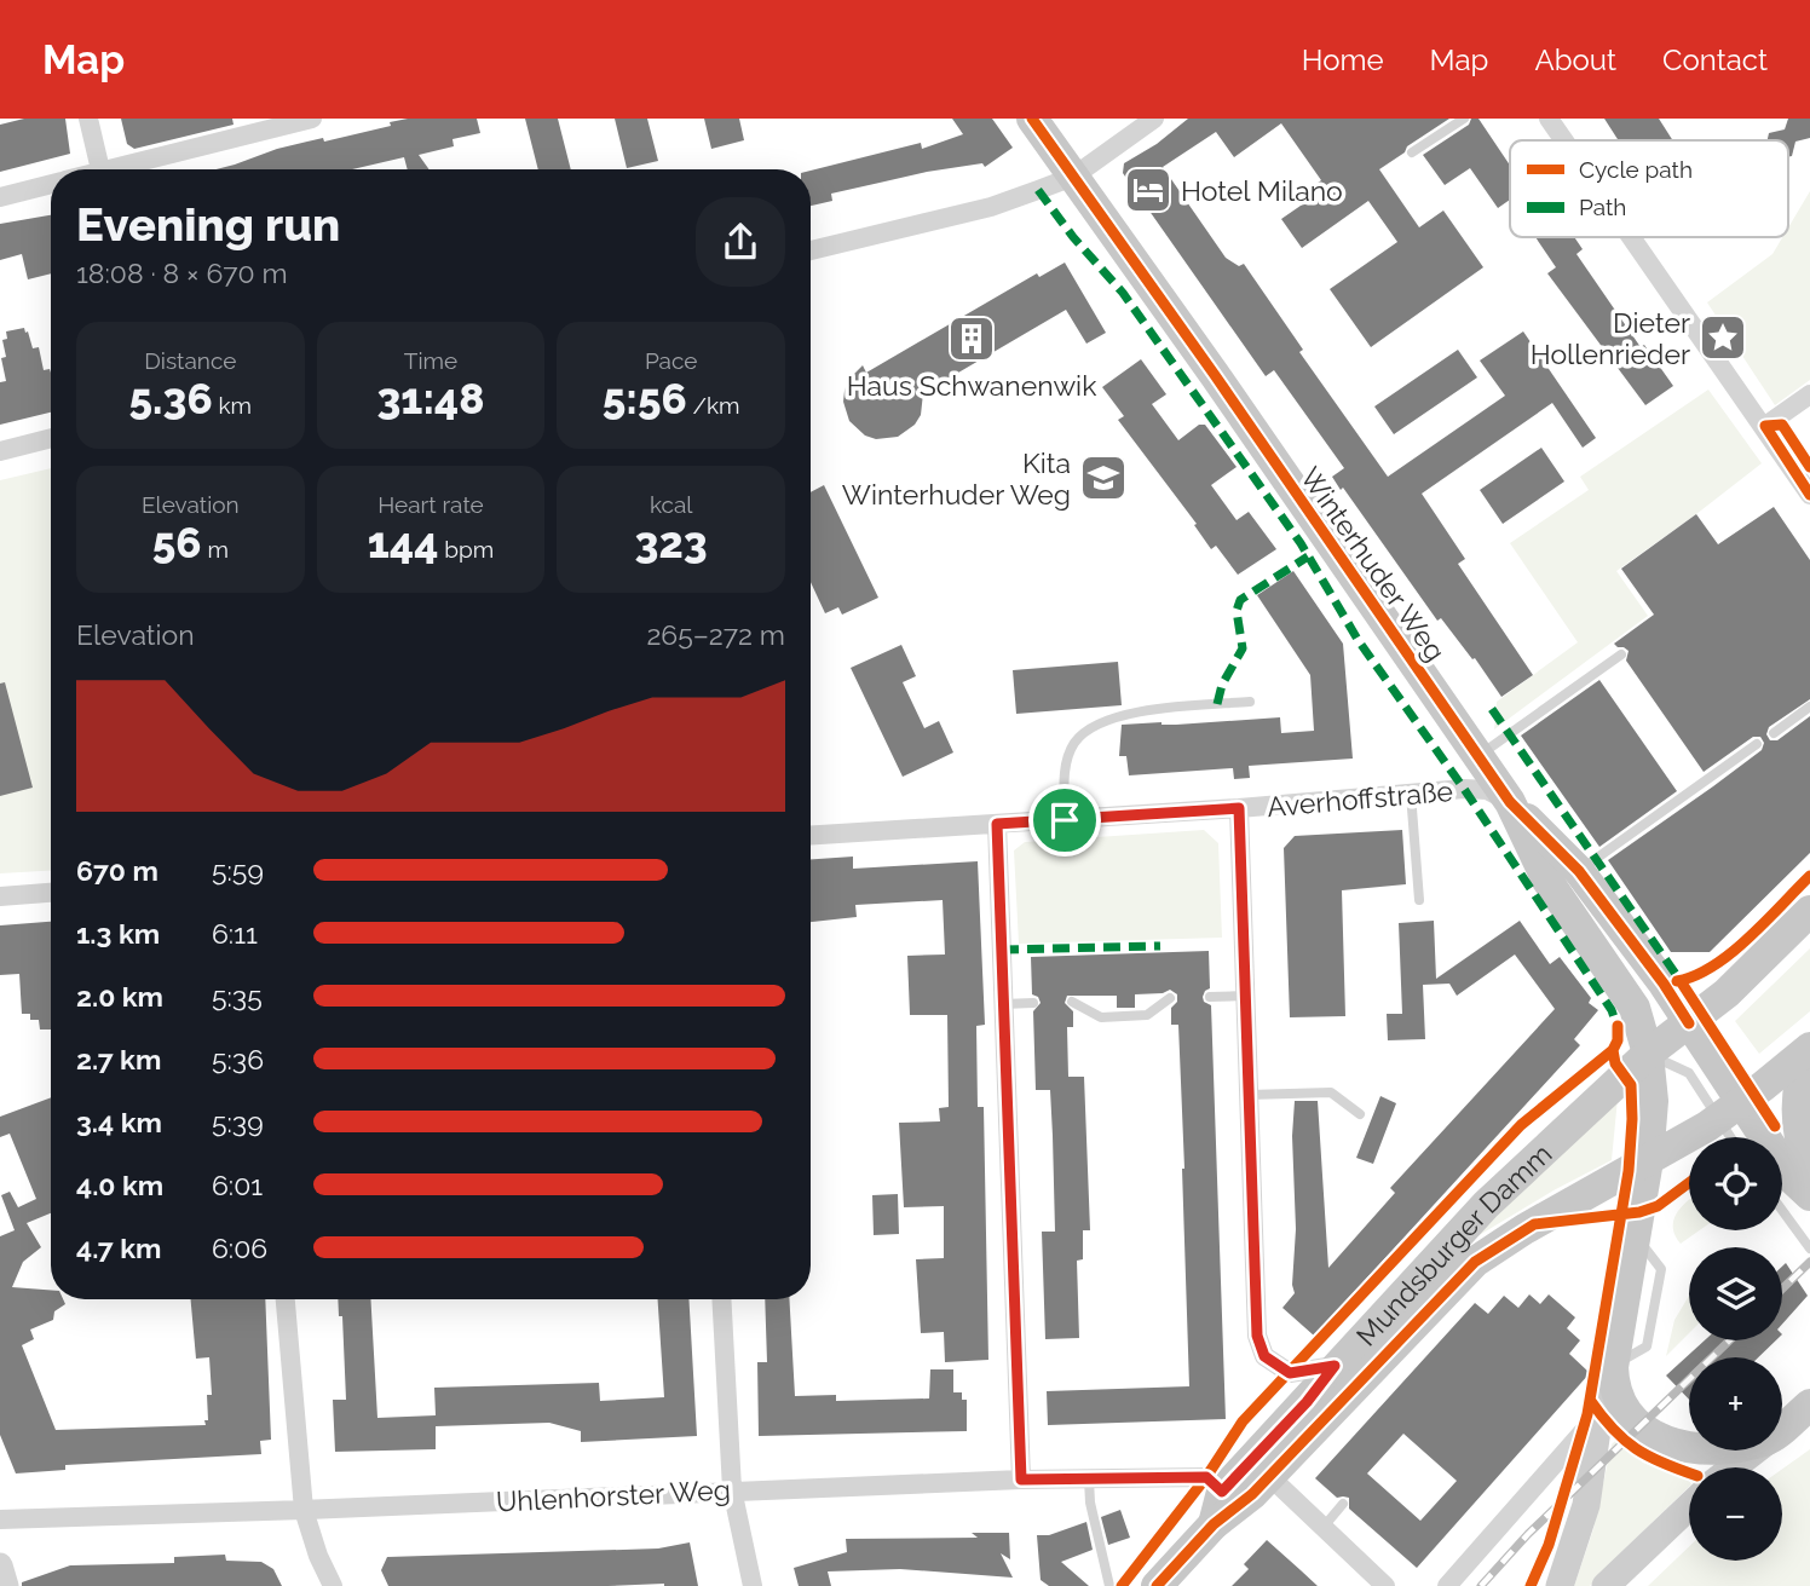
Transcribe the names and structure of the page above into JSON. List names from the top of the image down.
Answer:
{
  "streets": {
    "main road": ["Winterhuder Weg", "Mundsburger Damm"],
    "street": ["Averhoffstraße", "Uhlenhorster Weg"]
  },
  "crossings": [
    ["Winterhuder Weg", "Averhoffstraße"],
    ["Winterhuder Weg", "Mundsburger Damm"],
    ["Mundsburger Damm", "Uhlenhorster Weg"]
  ],
  "places": {
    "hotel": ["Hotel Milano"],
    "place": ["Dieter Hollenrieder"],
    "building": ["Haus Schwanenwik"],
    "school or university": ["Kita Winterhuder Weg"]
  },
  "legend": ["Cycle path", "Path"],
  "page": {
    "header": "Map",
    "nav": [
      "Home",
      "Map",
      "About",
      "Contact"
    ],
    "heading": ["Evening run", "18:08 · 8 × 670 m"],
    "stats": [
      ["Distance", "5.36 km"],
      ["Time", "31:48"],
      ["Pace", "5:56 /km"],
      ["Elevation", "56 m"],
      ["Heart rate", "144 bpm"],
      ["kcal", "323"]
    ],
    "chart": ["Elevation", "265–272 m"],
    "list": [
      {
        "name": "670 m",
        "note": "5:59"
      },
      {
        "name": "1.3 km",
        "note": "6:11"
      },
      {
        "name": "2.0 km",
        "note": "5:35"
      },
      {
        "name": "2.7 km",
        "note": "5:36"
      },
      {
        "name": "3.4 km",
        "note": "5:39"
      },
      {
        "name": "4.0 km",
        "note": "6:01"
      },
      {
        "name": "4.7 km",
        "note": "6:06"
      }
    ],
    "map_buttons": ["+", "−"]
  }
}
